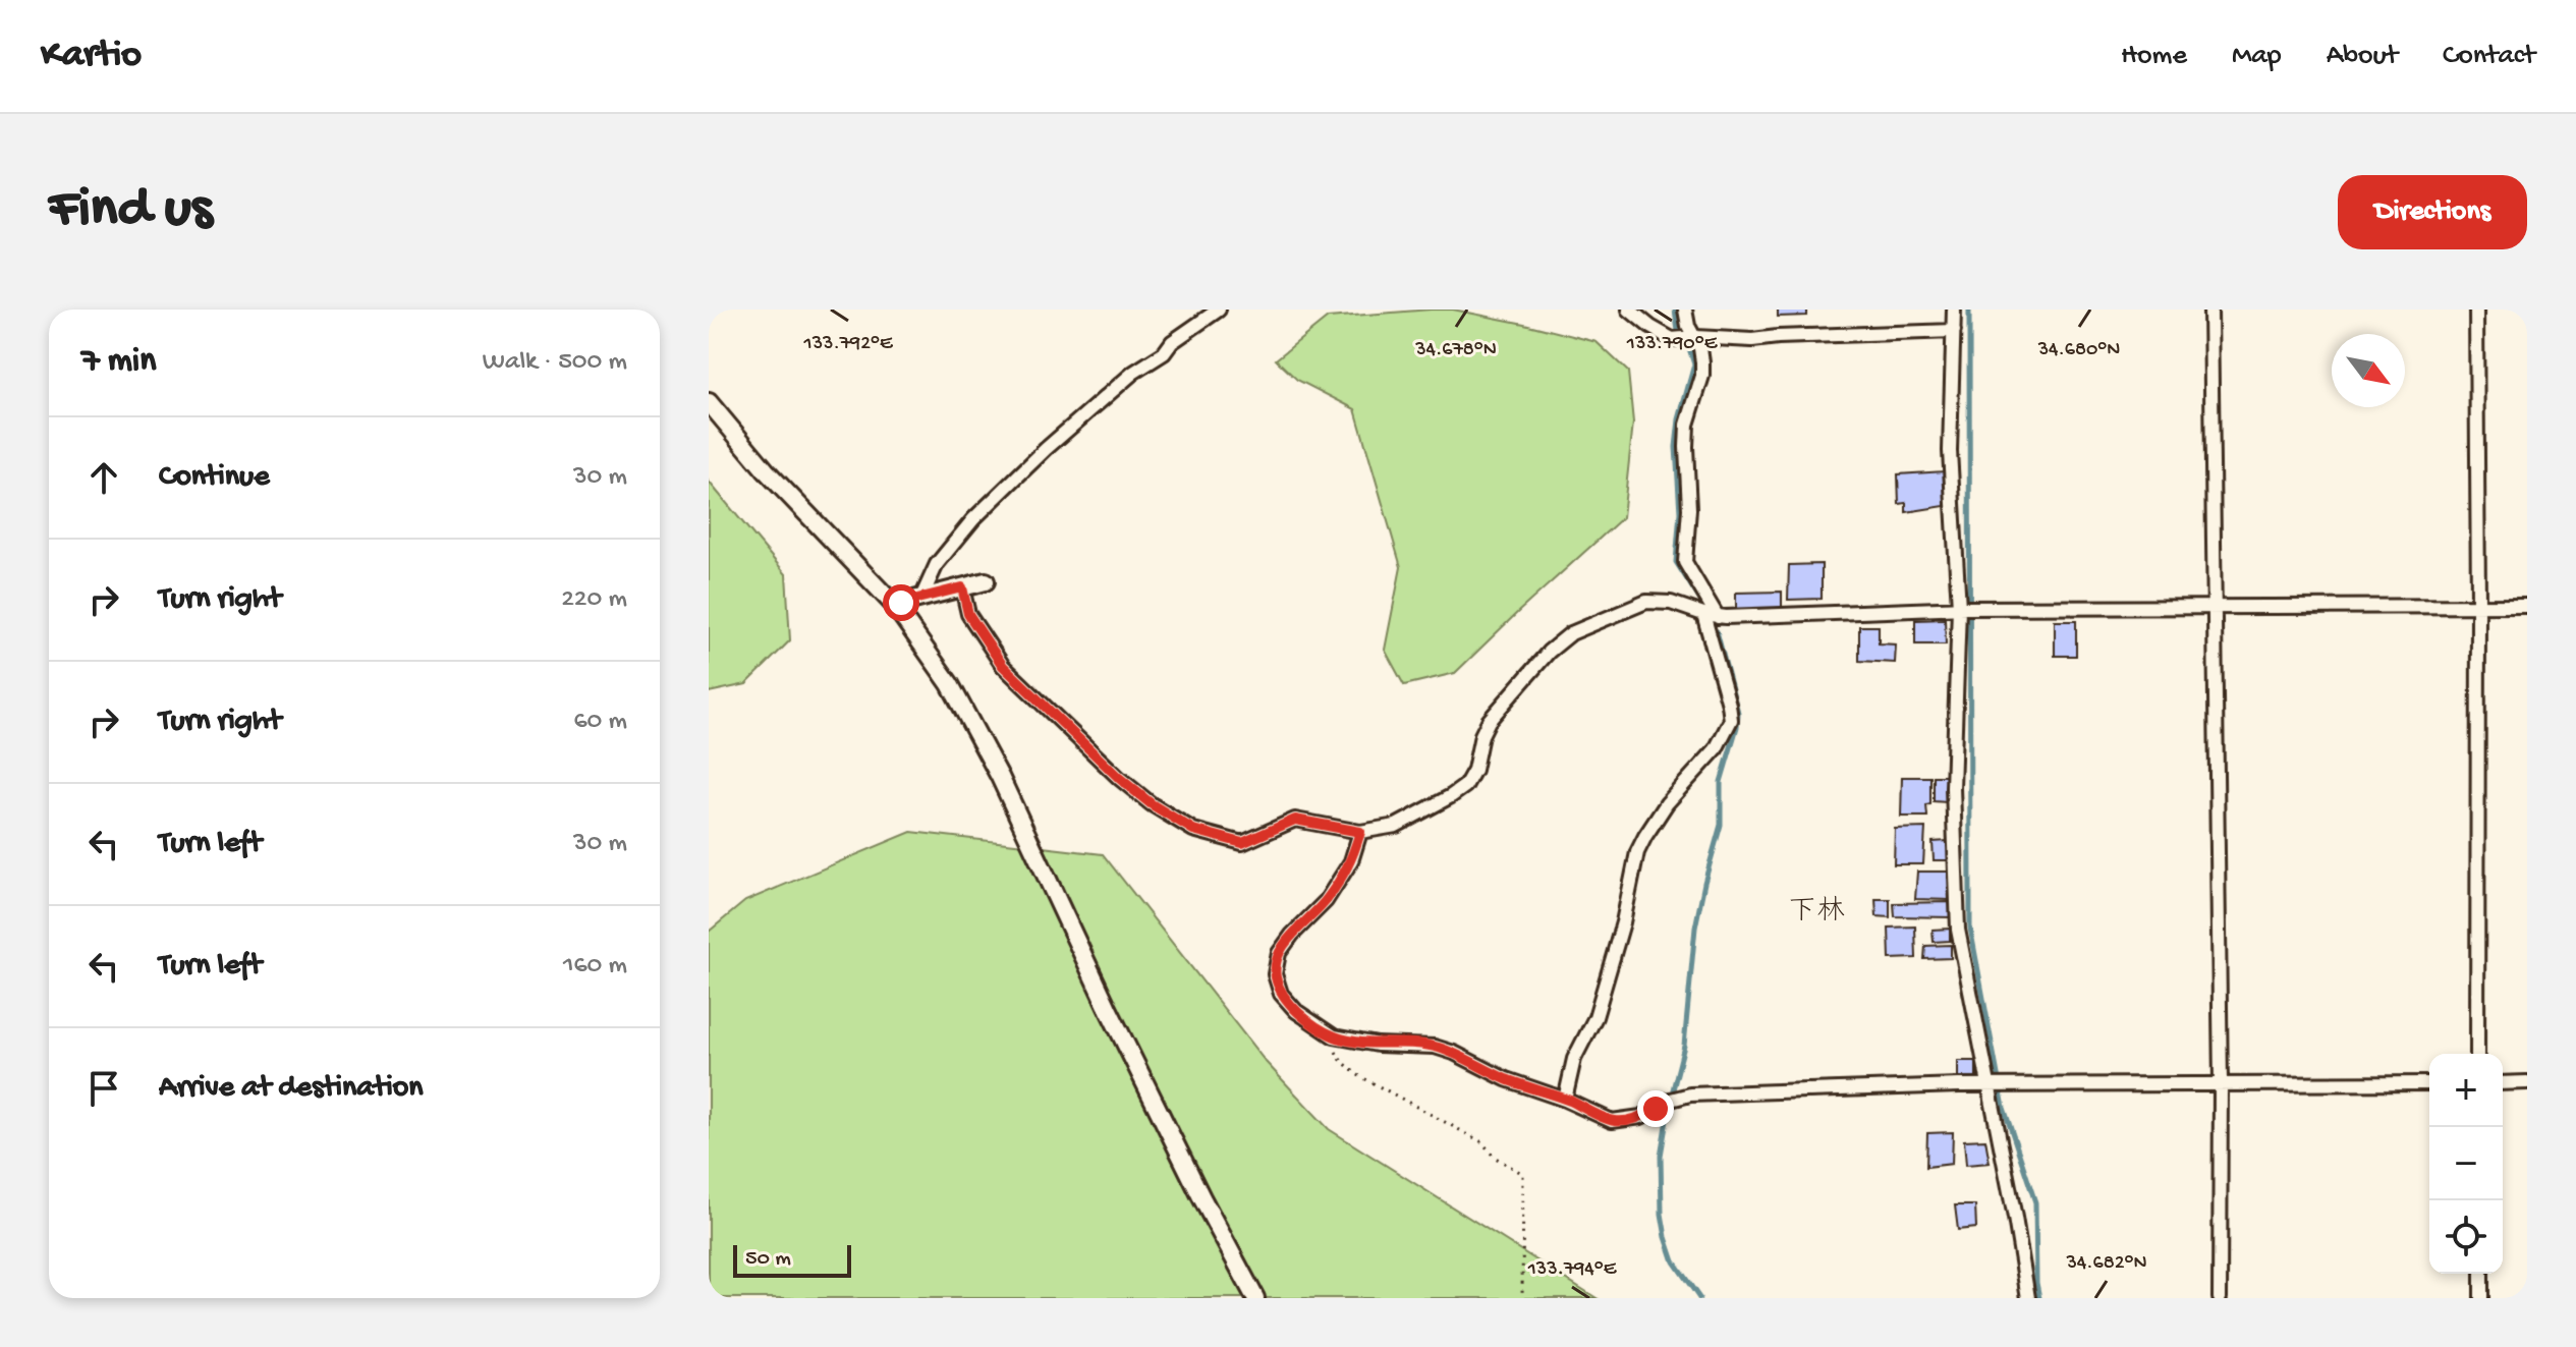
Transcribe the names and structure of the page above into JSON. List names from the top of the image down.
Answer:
{
  "districts": ["下林"],
  "scale_bar": "50 m",
  "north": "bottom right",
  "page": {
    "header": "Kartio",
    "nav": [
      "Home",
      "Map",
      "About",
      "Contact"
    ],
    "buttons": "Directions",
    "title": "Find us",
    "heading": ["7 min", "Walk · 500 m"],
    "list": [
      ["Continue", "30 m"],
      ["Turn right", "220 m"],
      ["Turn right", "60 m"],
      ["Turn left", "30 m"],
      ["Turn left", "160 m"],
      "Arrive at destination"
    ],
    "map_buttons": ["+", "−"],
    "scale": "50 m"
  },
  "coordinates": [
    "133.792°E",
    "133.790°E",
    "34.678°N",
    "34.680°N",
    "34.682°N",
    "133.794°E"
  ]
}
